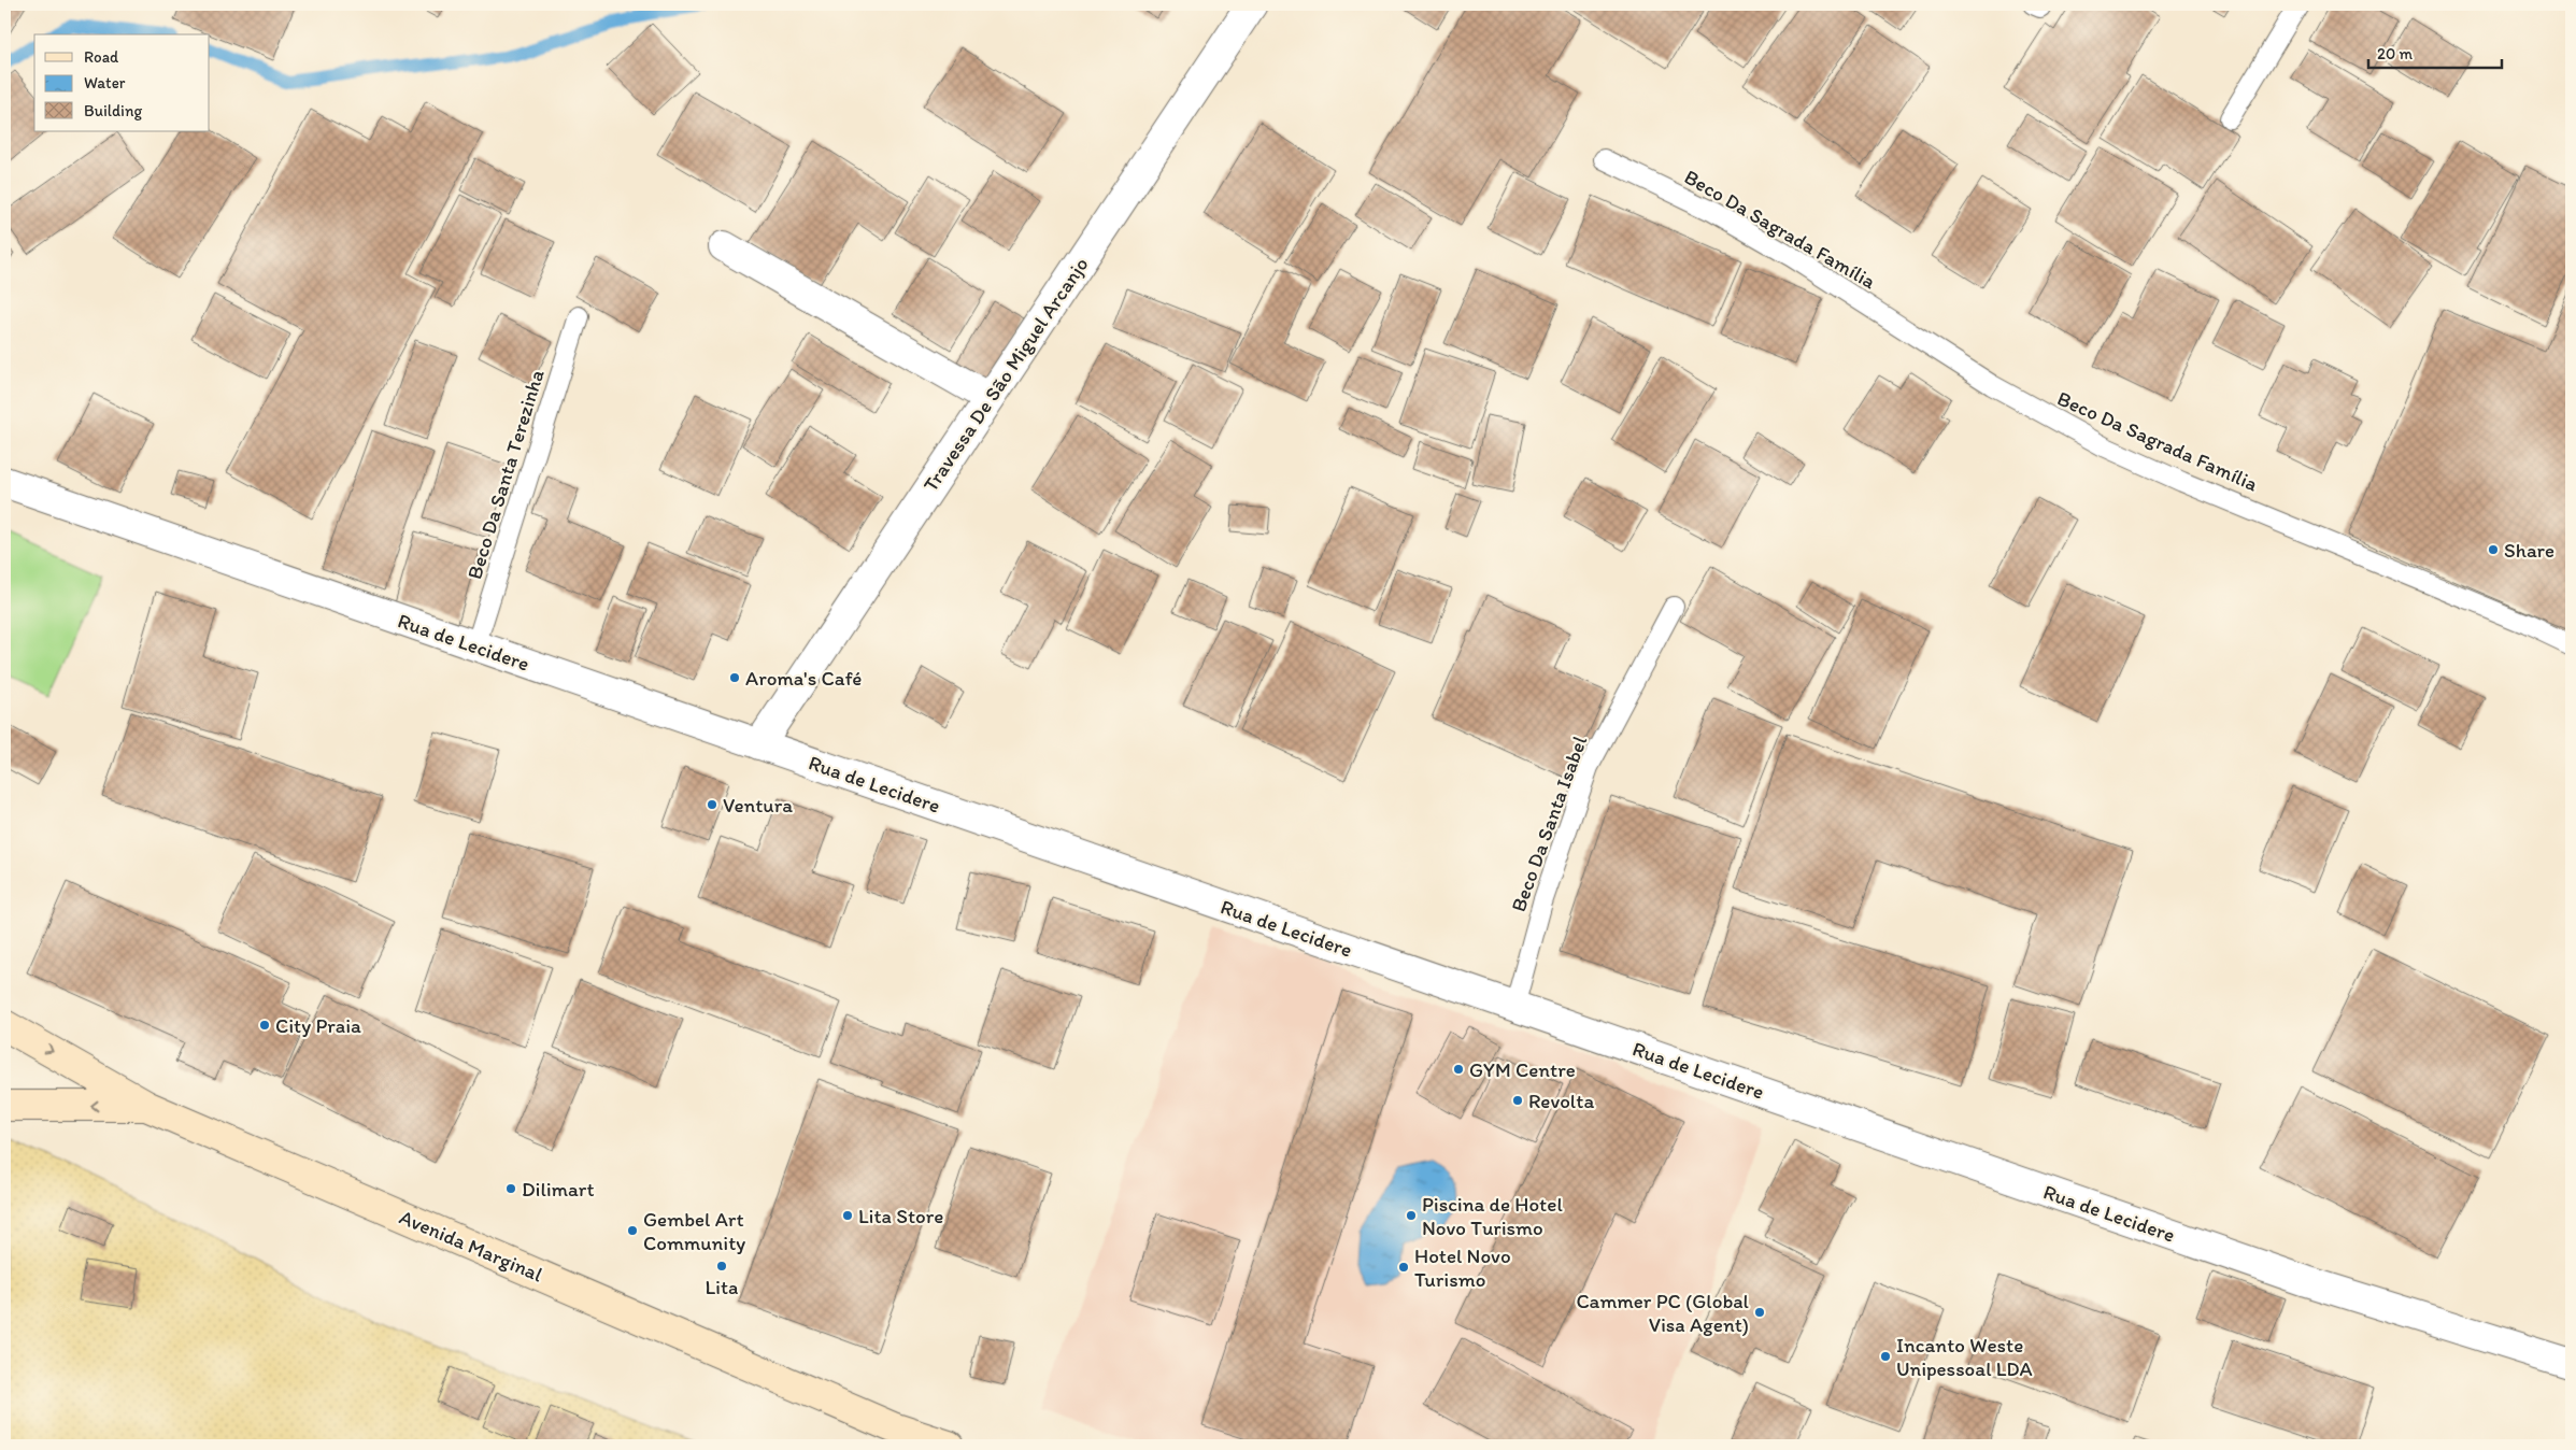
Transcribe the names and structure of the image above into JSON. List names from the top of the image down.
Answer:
{
  "streets": {
    "main road": ["Avenida Marginal"],
    "street": ["Travessa De São Miguel Arcanjo", "Rua de Lecidere"],
    "lane": ["Beco Da Sagrada Família", "Beco Da Santa Terezinha", "Beco Da Santa Isabel"]
  },
  "crossings": [
    ["Travessa De São Miguel Arcanjo", "Rua de Lecidere"],
    ["Beco Da Santa Terezinha", "Rua de Lecidere"],
    ["Rua de Lecidere", "Beco Da Santa Isabel"]
  ],
  "places": [
    "Share",
    "Aroma's Café",
    "Ventura",
    "City Praia",
    "GYM Centre",
    "Revolta",
    "Dilimart",
    "Lita Store",
    "Piscina de Hotel Novo Turismo",
    "Gembel Art Community",
    "Lita",
    "Hotel Novo Turismo",
    "Cammer PC (Global Visa Agent)",
    "Incanto Weste Unipessoal LDA"
  ],
  "legend": ["Road", "Water", "Building"],
  "scale_bar": "20 m"
}
